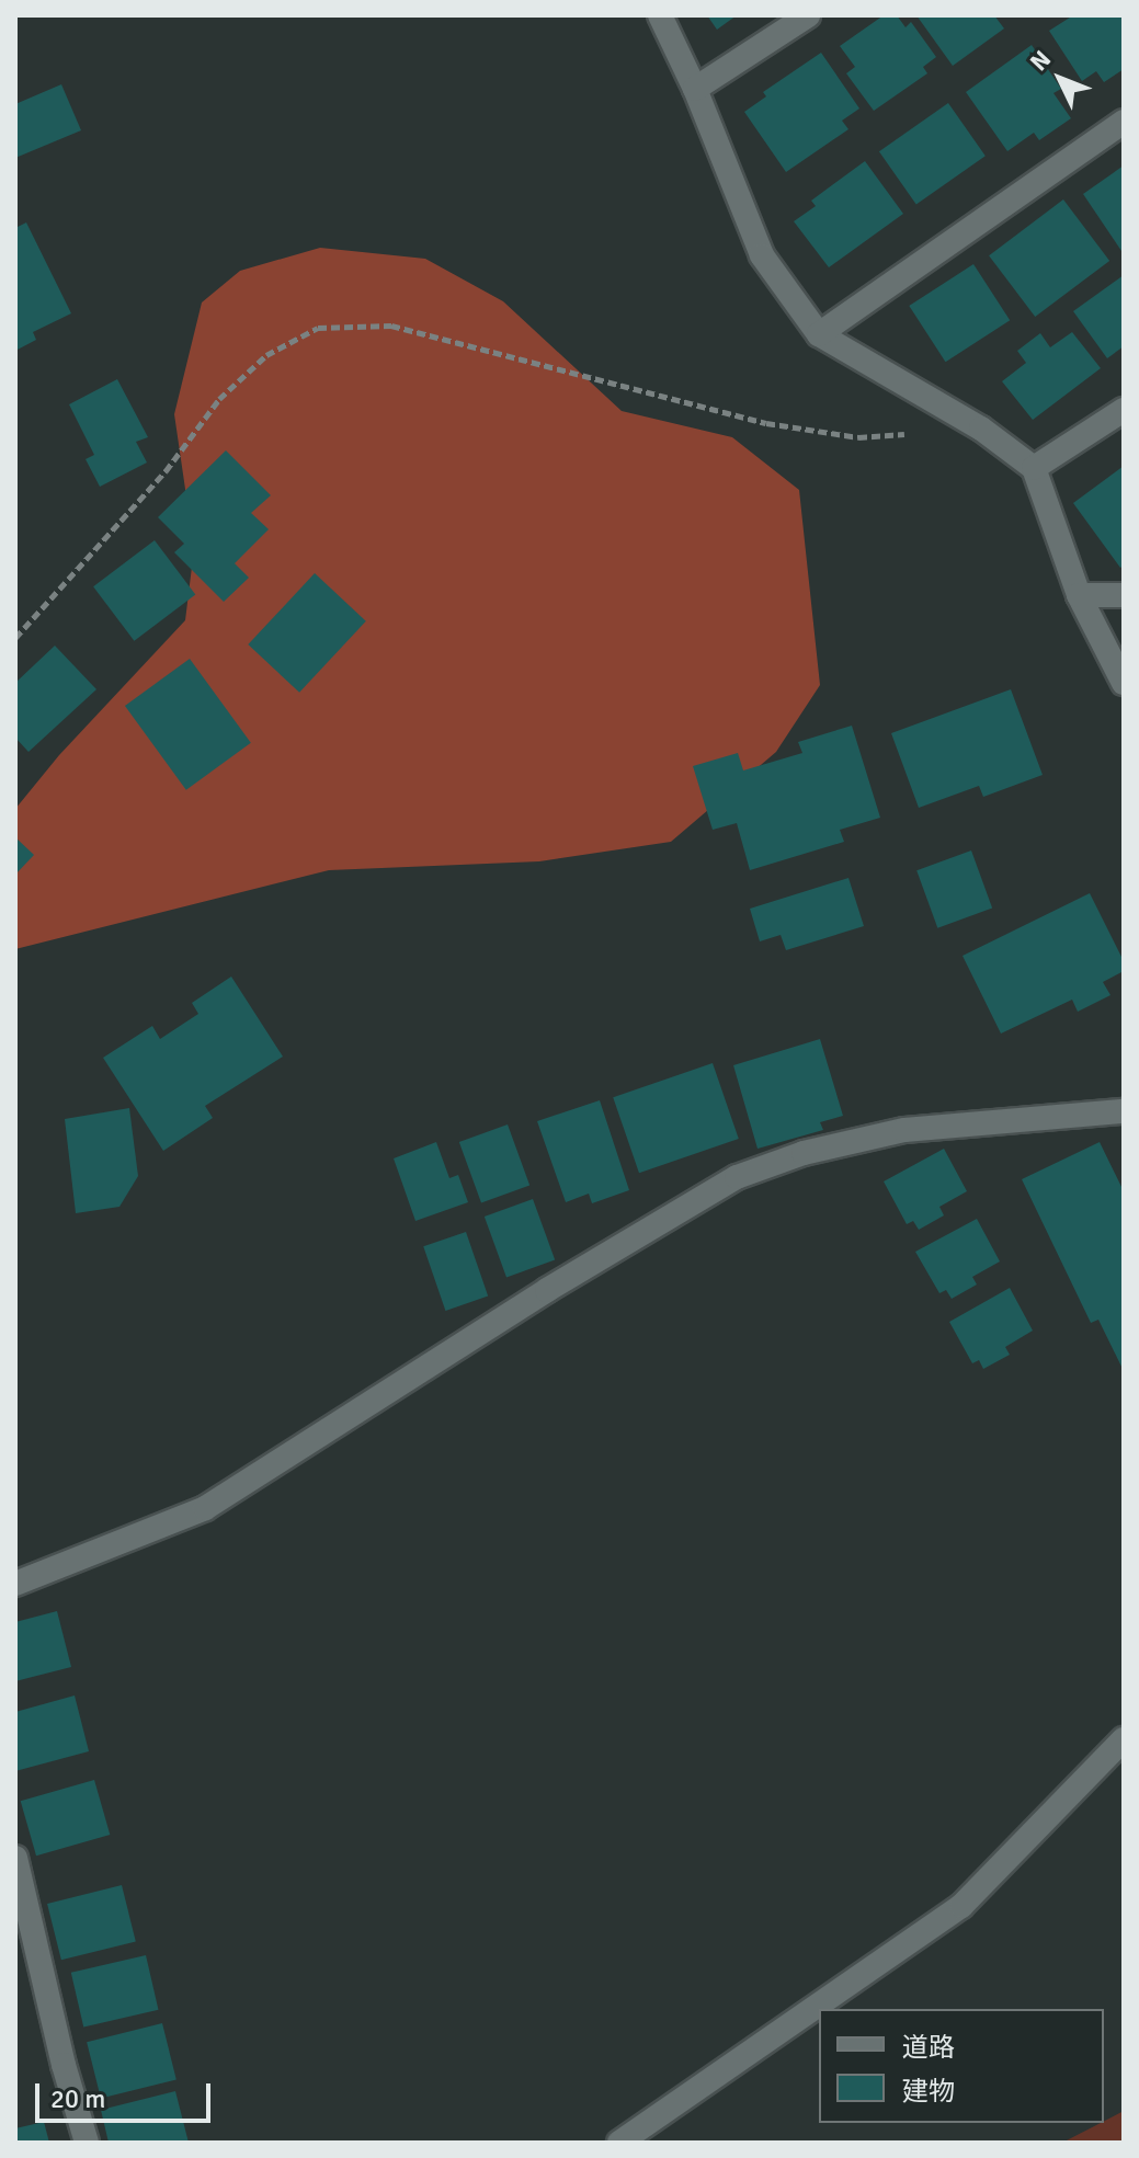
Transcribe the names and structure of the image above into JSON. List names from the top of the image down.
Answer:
{
  "legend": ["道路", "建物"],
  "scale_bar": "20 m",
  "north": "top left"
}
